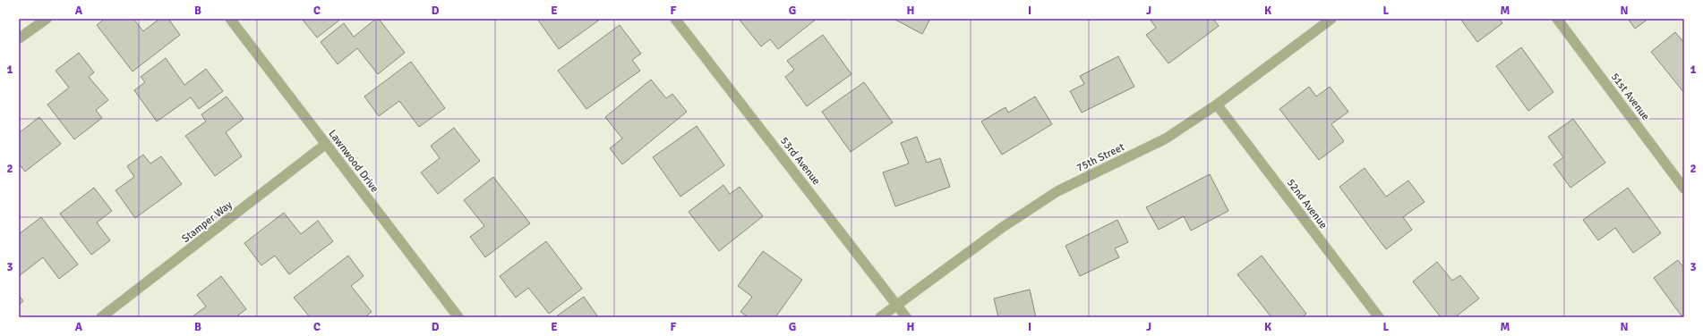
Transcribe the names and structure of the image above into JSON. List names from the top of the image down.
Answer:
{
  "streets": {
    "street": [
      "51st Avenue",
      "75th Street",
      "Lawnwood Drive",
      "53rd Avenue",
      "52nd Avenue",
      "Stamper Way"
    ]
  },
  "crossings": [
    ["75th Street", "53rd Avenue"],
    ["75th Street", "52nd Avenue"],
    ["Lawnwood Drive", "Stamper Way"]
  ],
  "grid": {
    "columns": [
      "A",
      "B",
      "C",
      "D",
      "E",
      "F",
      "G",
      "H",
      "I",
      "J",
      "K",
      "L",
      "M",
      "N"
    ],
    "rows": ["1", "2", "3"]
  }
}
